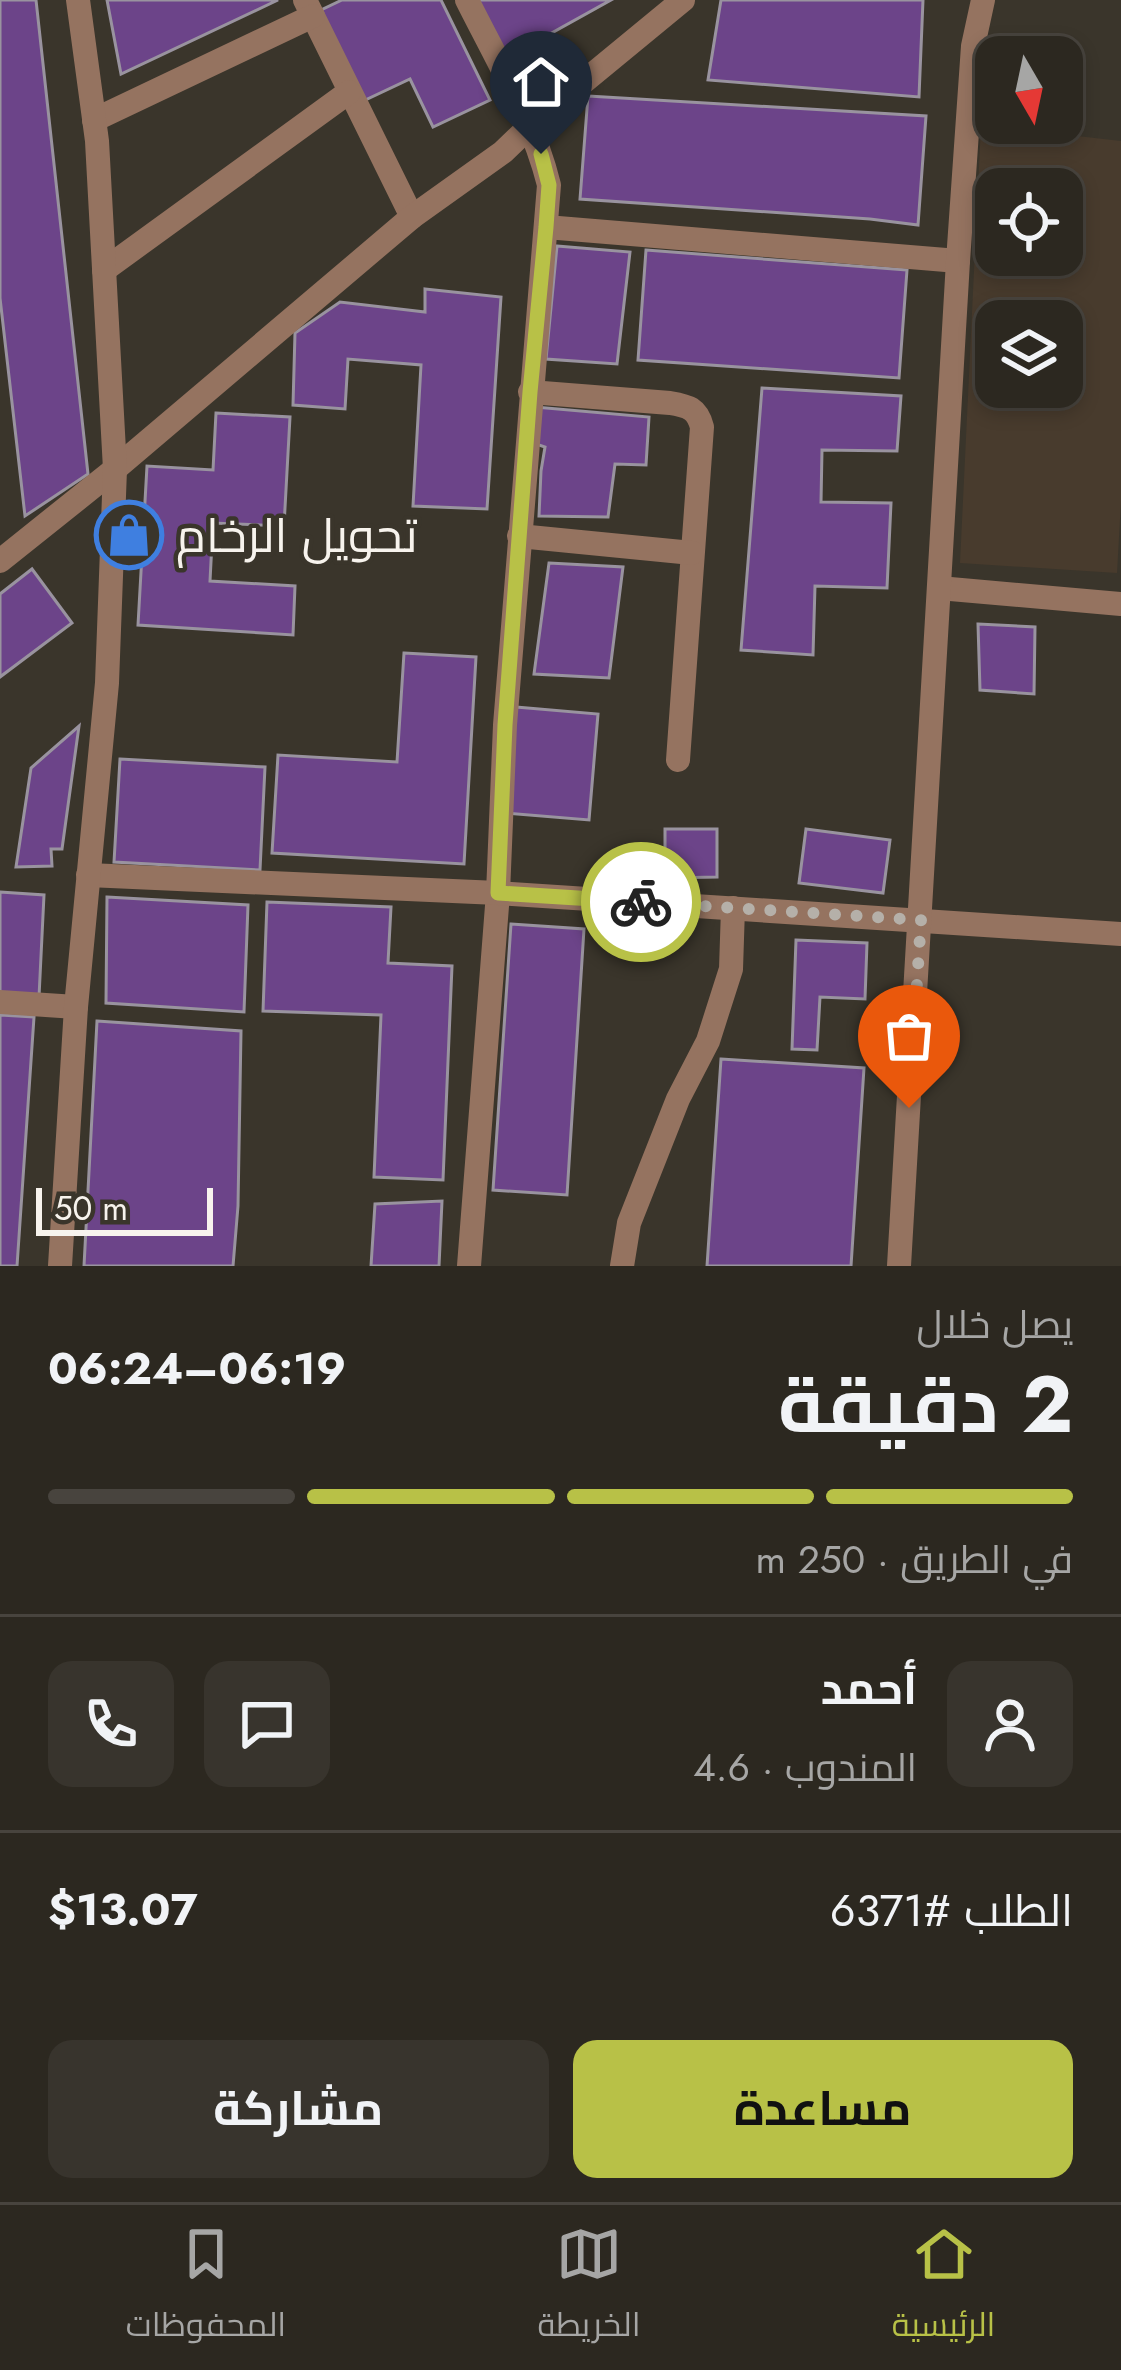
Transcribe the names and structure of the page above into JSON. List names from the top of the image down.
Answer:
{
  "places": {
    "shop": ["تحويل الرخام"]
  },
  "scale_bar": "50 m",
  "north": "bottom",
  "page": {
    "scale": "50 m",
    "heading": ["2 دقيقة", "يصل خلال", "06:19–06:24"],
    "panel": [
      "أحمد",
      "المندوب · 4.6",
      "الطلب #6371",
      "$13.07"
    ],
    "bar": "في الطريق · 250 m",
    "buttons": ["مساعدة", "مشاركة"],
    "tabs": ["الرئيسية", "الخريطة", "المحفوظات"]
  }
}
